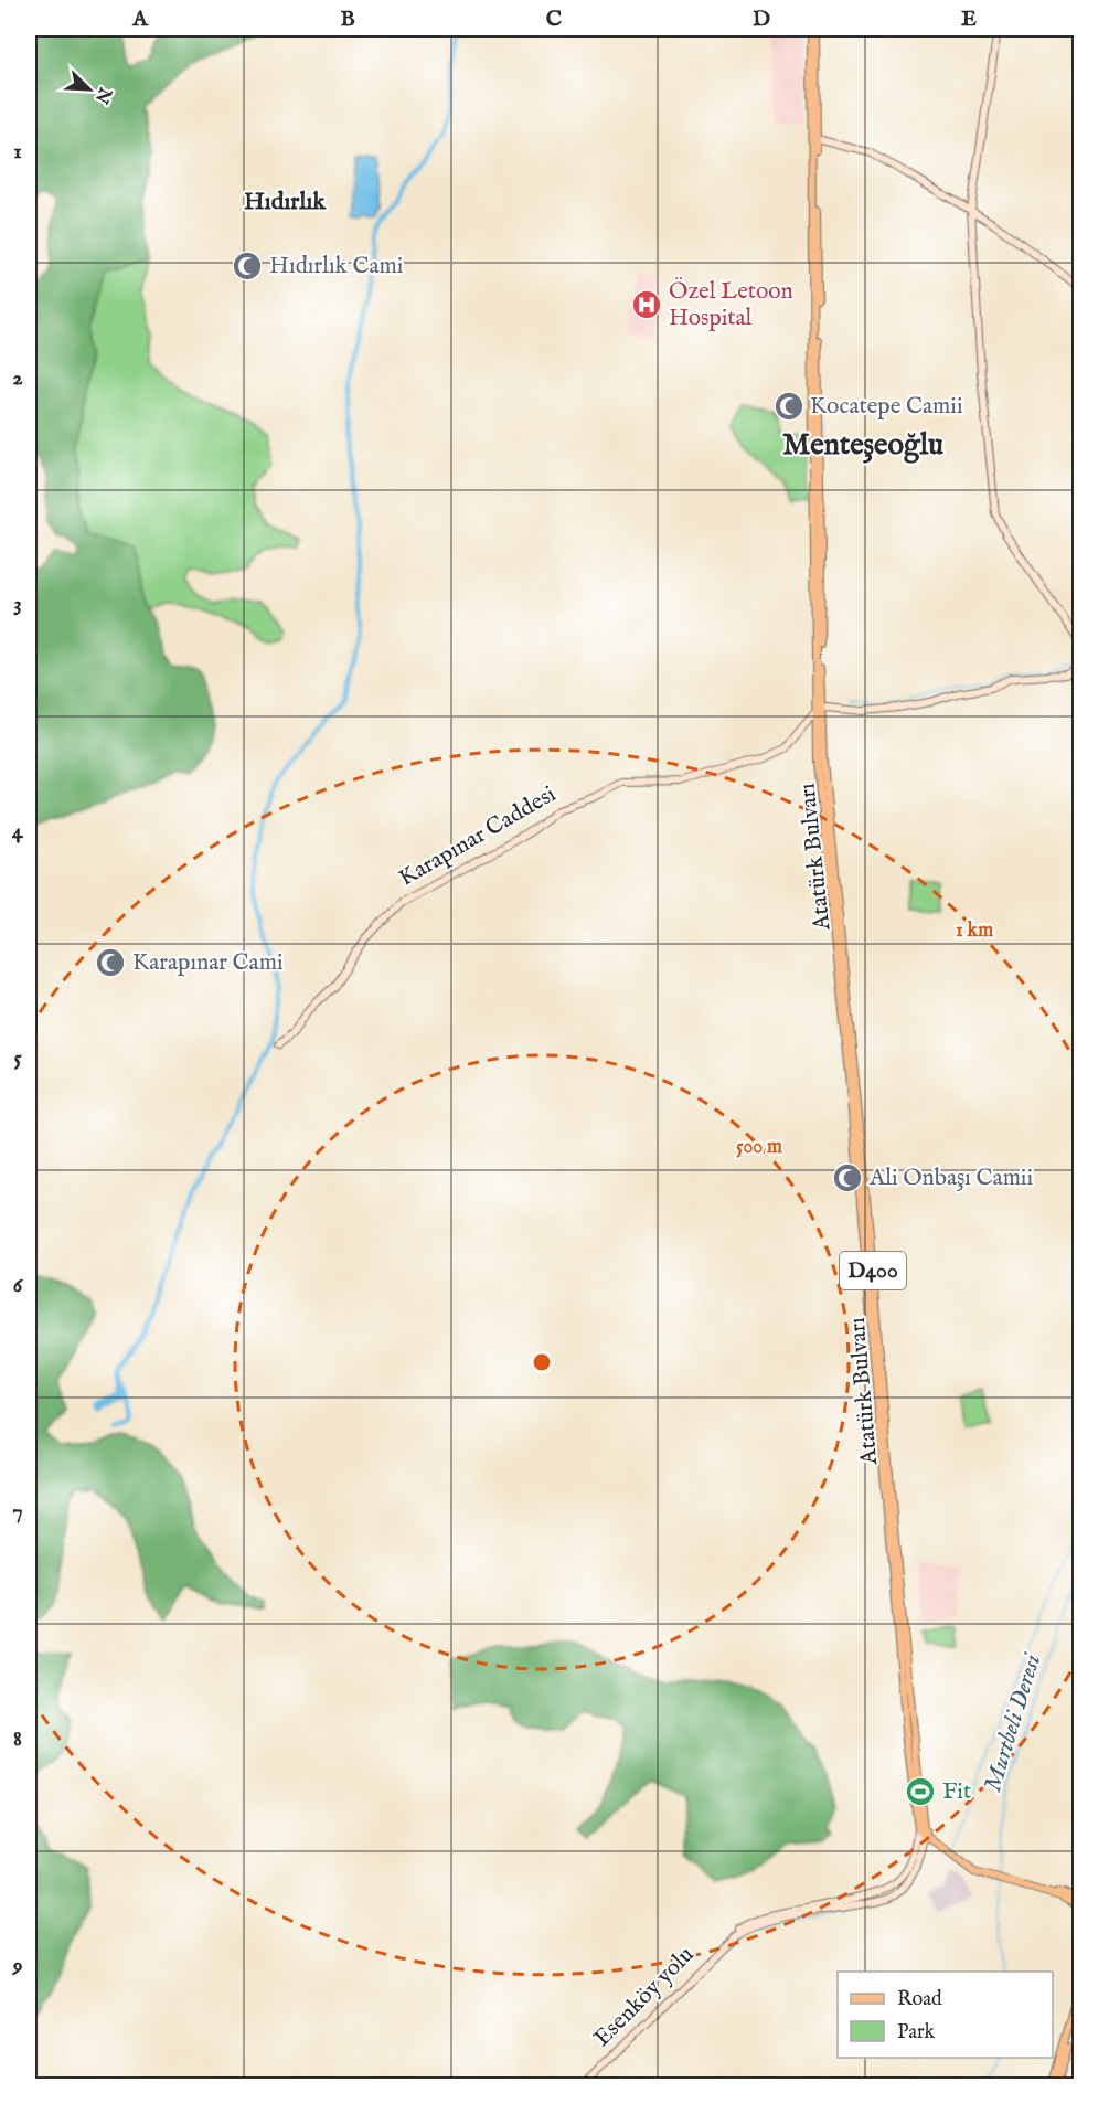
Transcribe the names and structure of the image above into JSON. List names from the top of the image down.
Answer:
{
  "streets": {
    "main road": ["Atatürk Bulvarı", "D400"],
    "street": ["Karapınar Caddesi", "Esenköy yolu"]
  },
  "crossings": [
    ["Karapınar Caddesi", "Atatürk Bulvarı"],
    ["Karapınar Caddesi", "D400"],
    ["Atatürk Bulvarı", "D400"],
    ["Atatürk Bulvarı", "Esenköy yolu"]
  ],
  "districts": ["Hıdırlık", "Menteşeoğlu"],
  "water": ["Murtbeli Deresi"],
  "places": {
    "mosque": [
      "Hıdırlık Cami",
      "Kocatepe Camii",
      "Karapınar Cami",
      "Ali Onbaşı Camii"
    ],
    "hospital": ["Özel Letoon Hospital"],
    "sports": ["Fit"]
  },
  "legend": ["Road", "Park"],
  "north": "bottom right",
  "grid": {
    "columns": [
      "A",
      "B",
      "C",
      "D",
      "E"
    ],
    "rows": [
      "1",
      "2",
      "3",
      "4",
      "5",
      "6",
      "7",
      "8",
      "9"
    ]
  },
  "rings": ["1 km", "500 m"]
}
